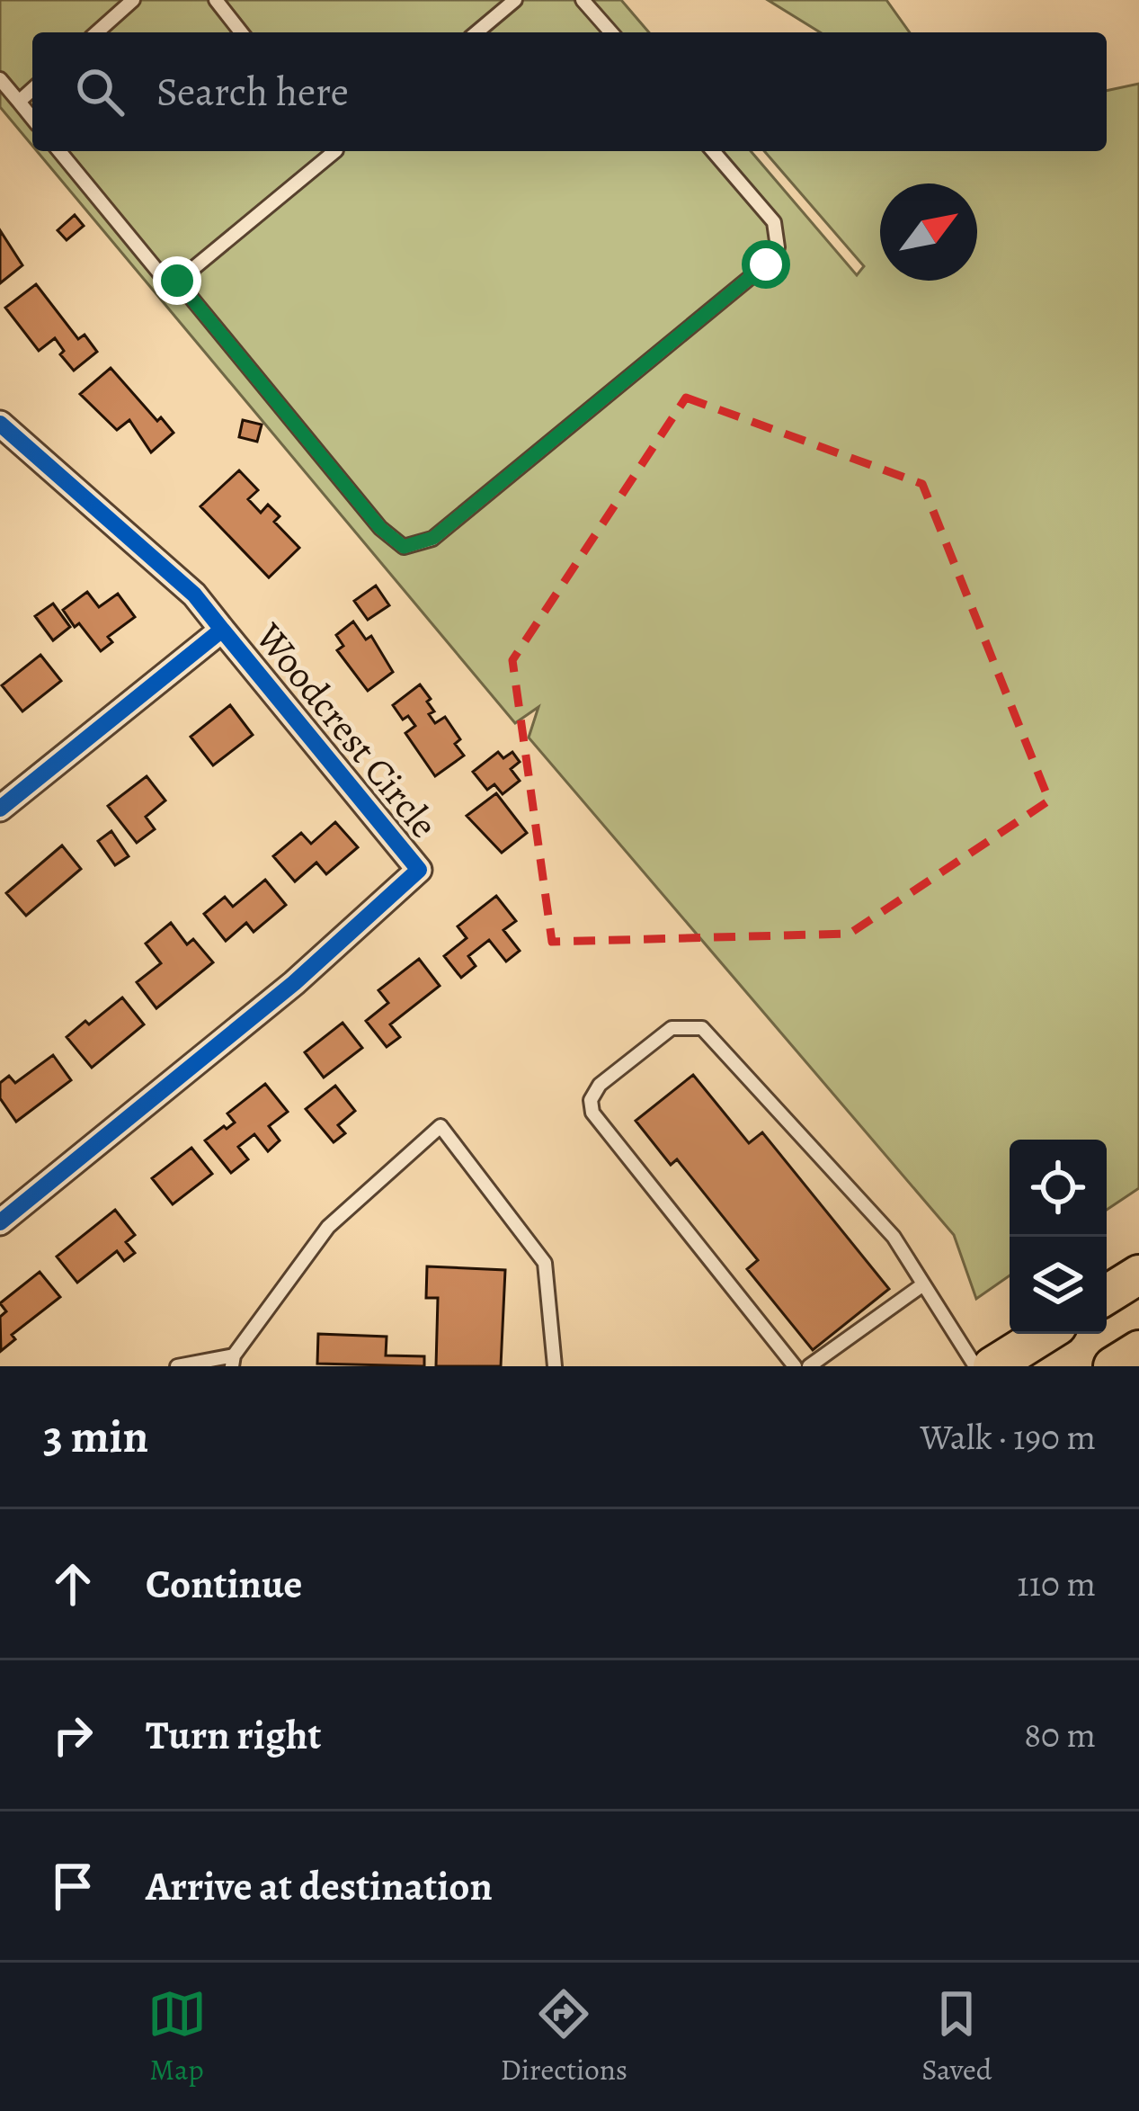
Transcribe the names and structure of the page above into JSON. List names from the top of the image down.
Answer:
{
  "streets": {
    "street": ["Woodcrest Circle"]
  },
  "north": "top right",
  "page": {
    "search": "Search here",
    "heading": ["3 min", "Walk · 190 m"],
    "list": [
      ["Continue", "110 m"],
      ["Turn right", "80 m"],
      "Arrive at destination"
    ],
    "nav": ["Map", "Directions", "Saved"]
  }
}
